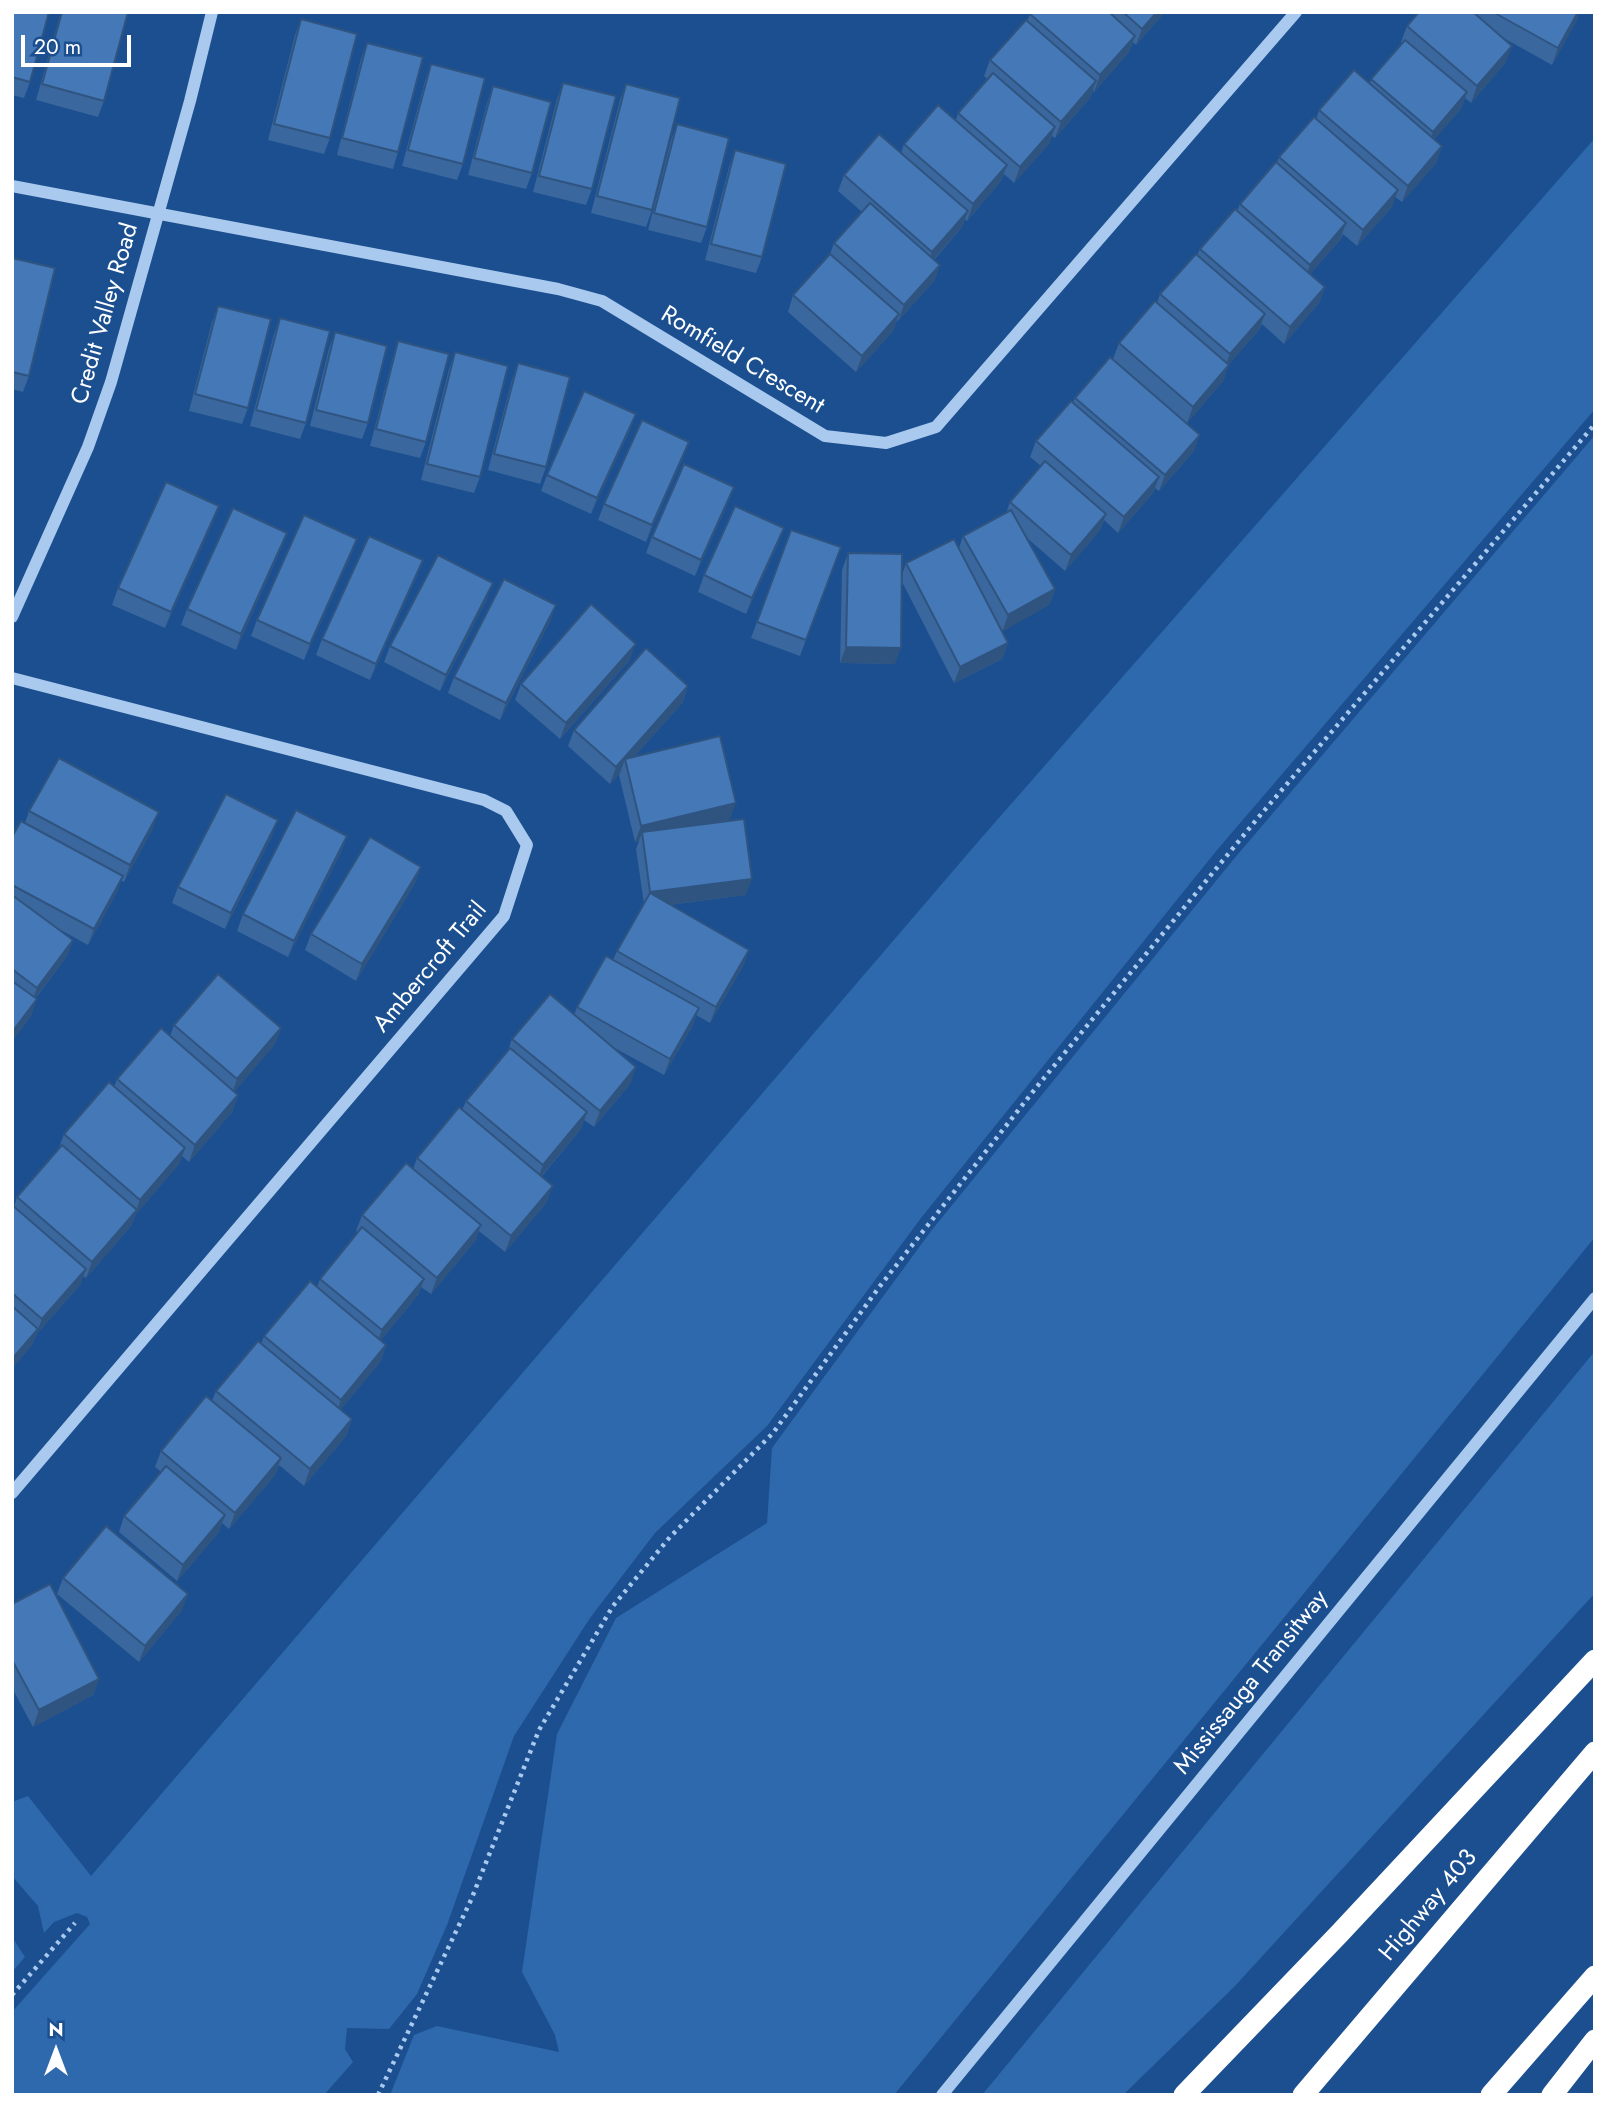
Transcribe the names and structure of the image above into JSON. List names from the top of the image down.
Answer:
{
  "streets": {
    "highway": ["Highway 403"],
    "street": [
      "Credit Valley Road",
      "Romfield Crescent",
      "Ambercroft Trail",
      "Mississauga Transitway"
    ]
  },
  "crossings": [
    ["Credit Valley Road", "Romfield Crescent"]
  ],
  "scale_bar": "20 m",
  "north": "top"
}
